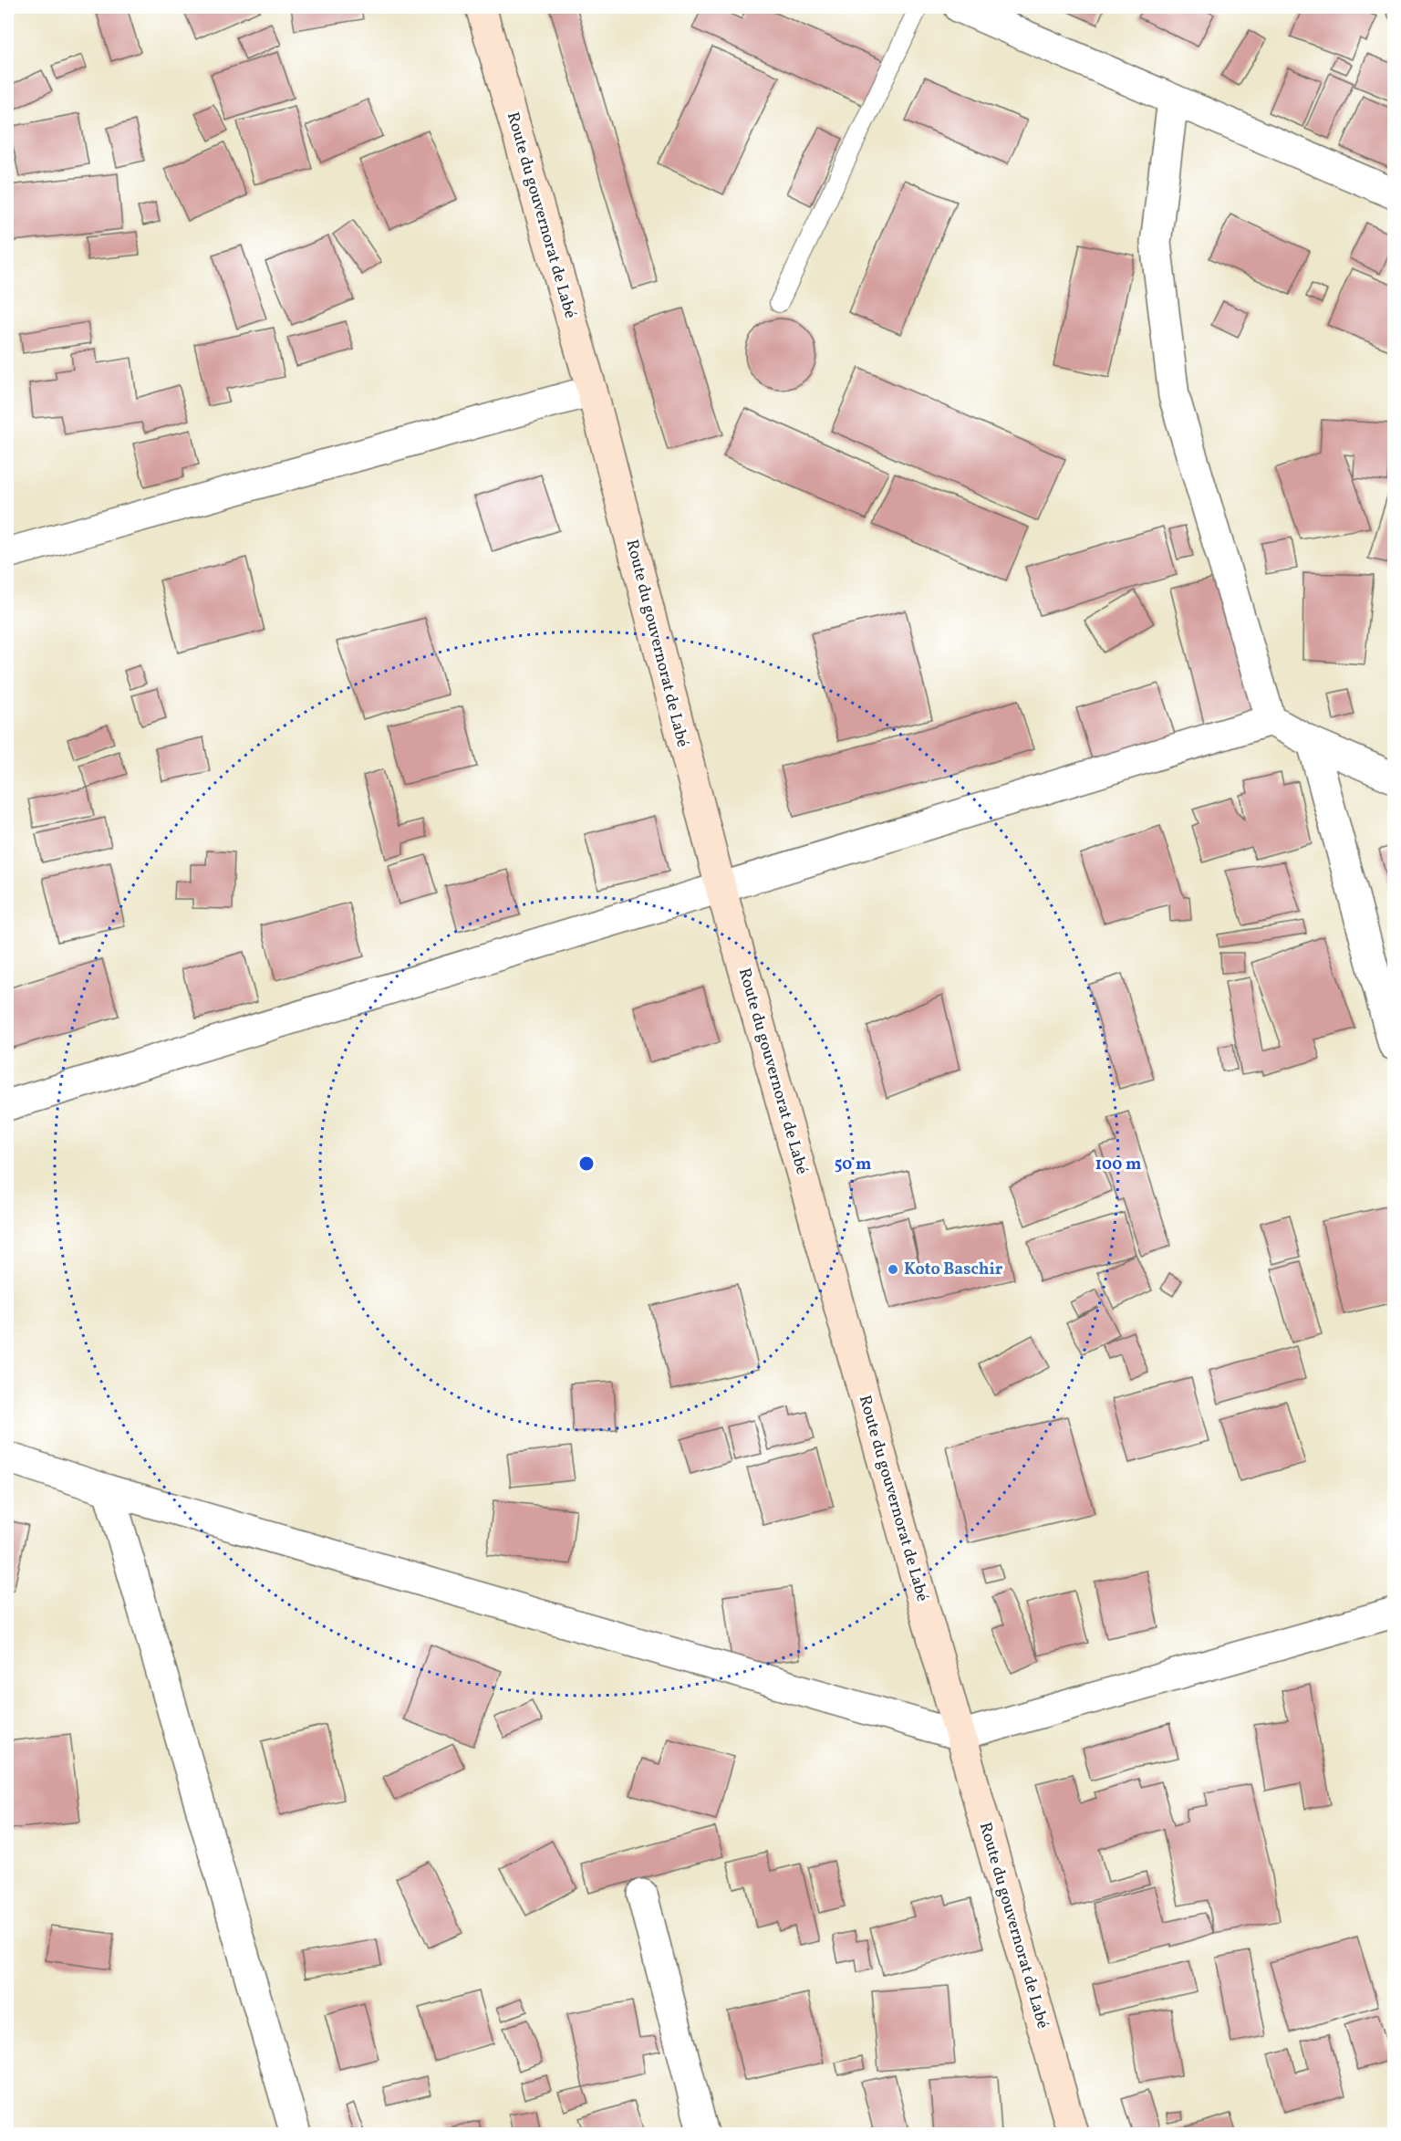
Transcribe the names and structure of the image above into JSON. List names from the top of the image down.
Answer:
{
  "streets": {
    "street": ["Route du gouvernorat de Labé"]
  },
  "places": ["Koto Baschir"],
  "rings": ["50 m", "100 m"]
}
